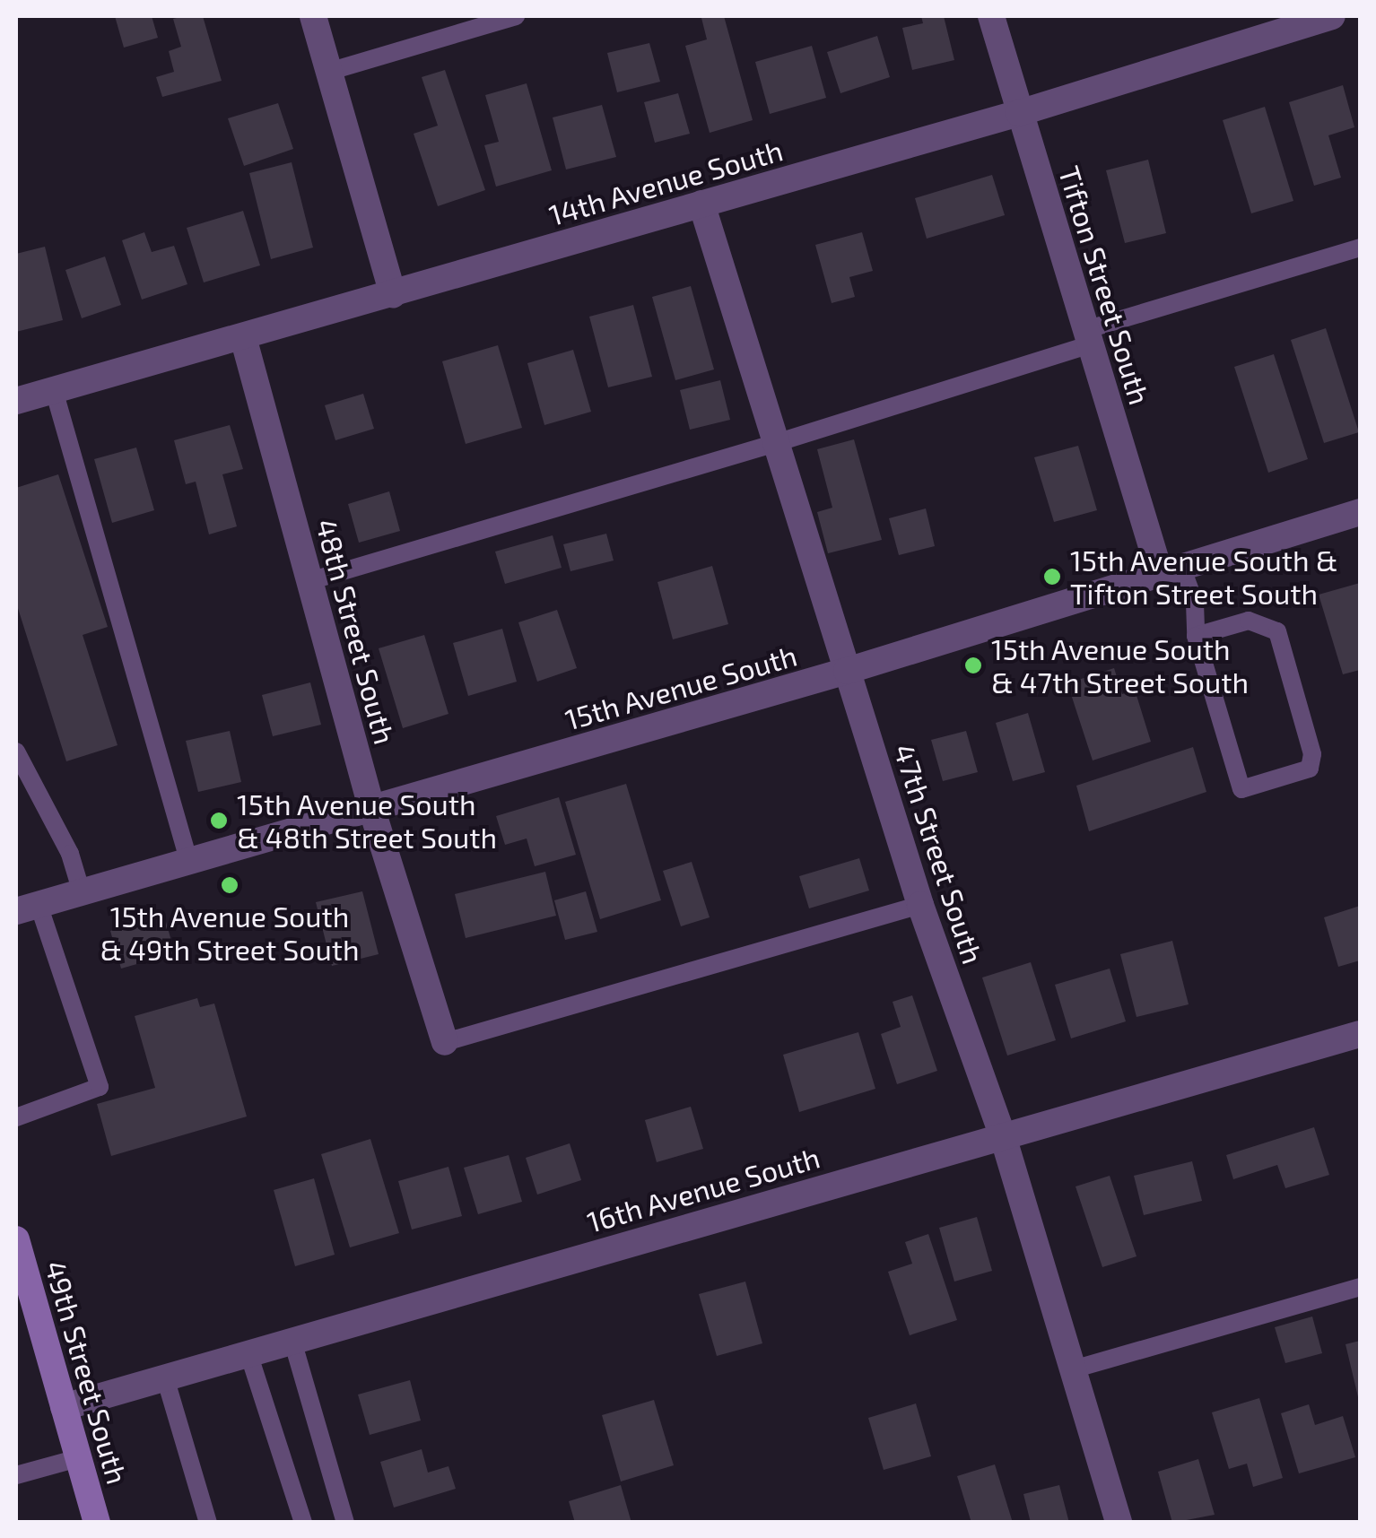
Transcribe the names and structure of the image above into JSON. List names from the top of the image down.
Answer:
{
  "streets": {
    "main road": ["49th Street South"],
    "street": [
      "14th Avenue South",
      "Tifton Street South",
      "48th Street South",
      "15th Avenue South",
      "47th Street South",
      "16th Avenue South"
    ]
  },
  "crossings": [
    ["14th Avenue South", "Tifton Street South"],
    ["14th Avenue South", "48th Street South"],
    ["14th Avenue South", "47th Street South"],
    ["Tifton Street South", "15th Avenue South"],
    ["48th Street South", "15th Avenue South"],
    ["15th Avenue South", "47th Street South"],
    ["47th Street South", "16th Avenue South"],
    ["16th Avenue South", "49th Street South"]
  ],
  "places": [
    "15th Avenue South & Tifton Street South",
    "15th Avenue South & 47th Street South",
    "15th Avenue South & 48th Street South",
    "15th Avenue South & 49th Street South"
  ]
}
